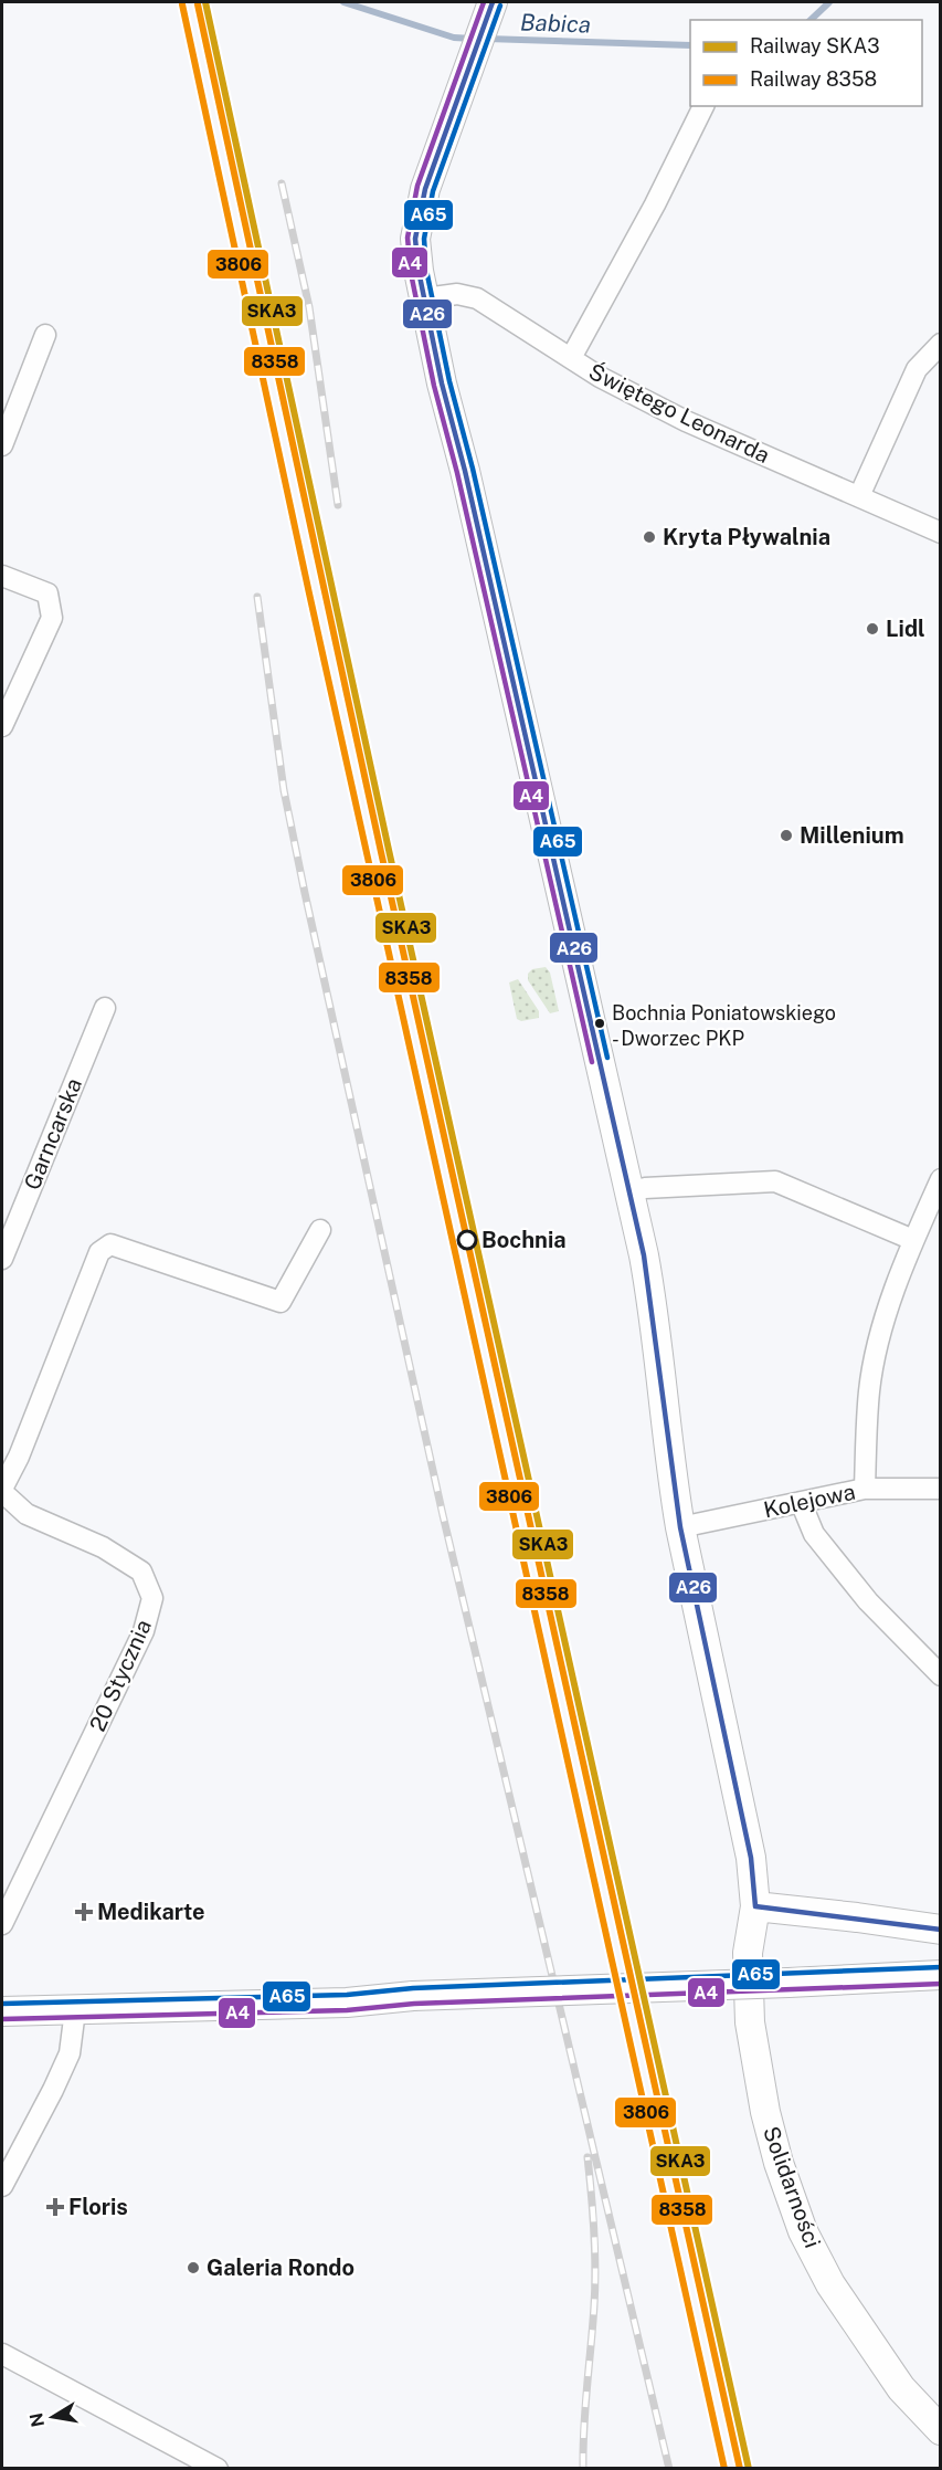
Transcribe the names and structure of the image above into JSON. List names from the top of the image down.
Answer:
{
  "streets": {
    "main road": ["Solidarności"],
    "street": [
      "Świętego Leonarda",
      "Garncarska",
      "Kolejowa",
      "20 Stycznia"
    ]
  },
  "crossings": [
    ["Świętego Leonarda", "Solidarności"],
    ["Kolejowa", "Solidarności"]
  ],
  "water": ["Babica"],
  "places": {
    "other": [
      "Kryta Pływalnia",
      "Lidl",
      "Millenium",
      "Bochnia Poniatowskiego - Dworzec PKP",
      "Bochnia",
      "Galeria Rondo"
    ],
    "health": ["Medikarte", "Floris"]
  },
  "lines": [
    "rail line SKA3",
    "transit line A26",
    "transit line A4",
    "rail line 8358",
    "transit line 3806",
    "transit line A65"
  ],
  "legend": ["Railway SKA3", "Railway 8358"],
  "north": "left"
}
